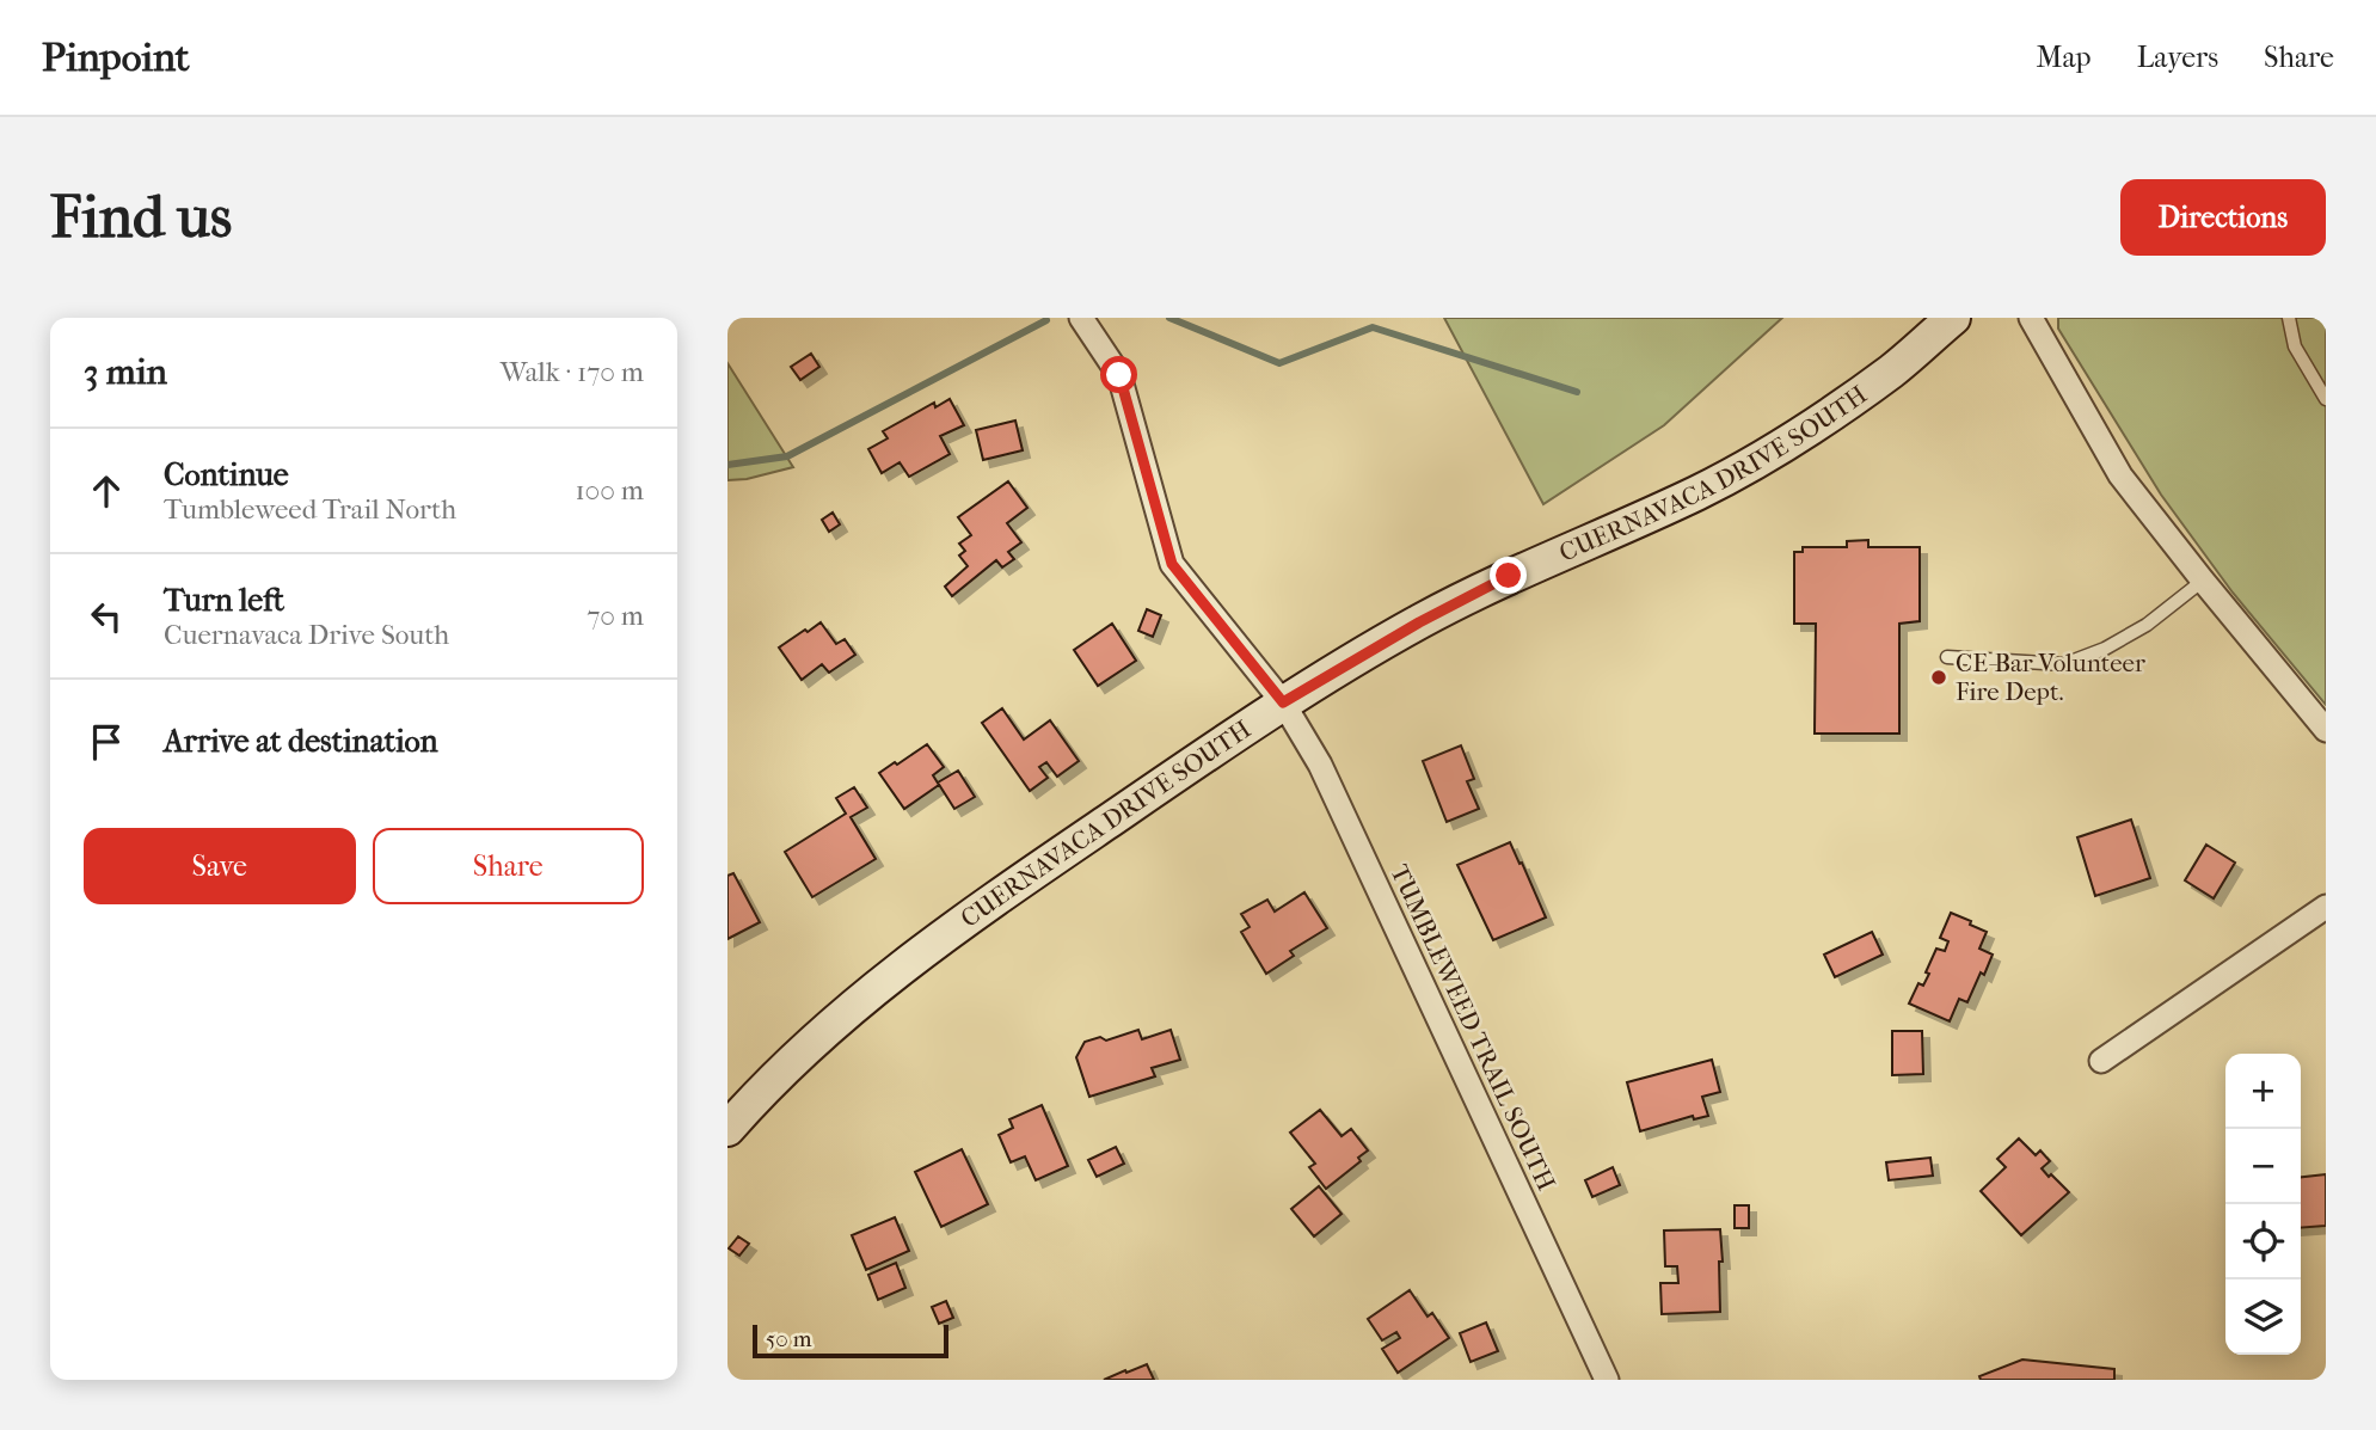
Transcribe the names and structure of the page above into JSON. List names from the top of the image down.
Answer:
{
  "streets": {
    "street": ["CUERNAVACA DRIVE SOUTH", "TUMBLEWEED TRAIL SOUTH"]
  },
  "crossings": [
    ["CUERNAVACA DRIVE SOUTH", "TUMBLEWEED TRAIL SOUTH"]
  ],
  "places": ["CE-Bar Volunteer Fire Dept."],
  "scale_bar": "50 m",
  "page": {
    "header": "Pinpoint",
    "nav": ["Map", "Layers", "Share"],
    "buttons": [
      "Directions",
      ["Save", "Share"]
    ],
    "title": "Find us",
    "heading": ["3 min", "Walk · 170 m"],
    "list": [
      ["Continue", "Tumbleweed Trail North", "100 m"],
      ["Turn left", "Cuernavaca Drive South", "70 m"],
      "Arrive at destination"
    ],
    "map_buttons": ["+", "−"],
    "scale": "50 m"
  }
}
